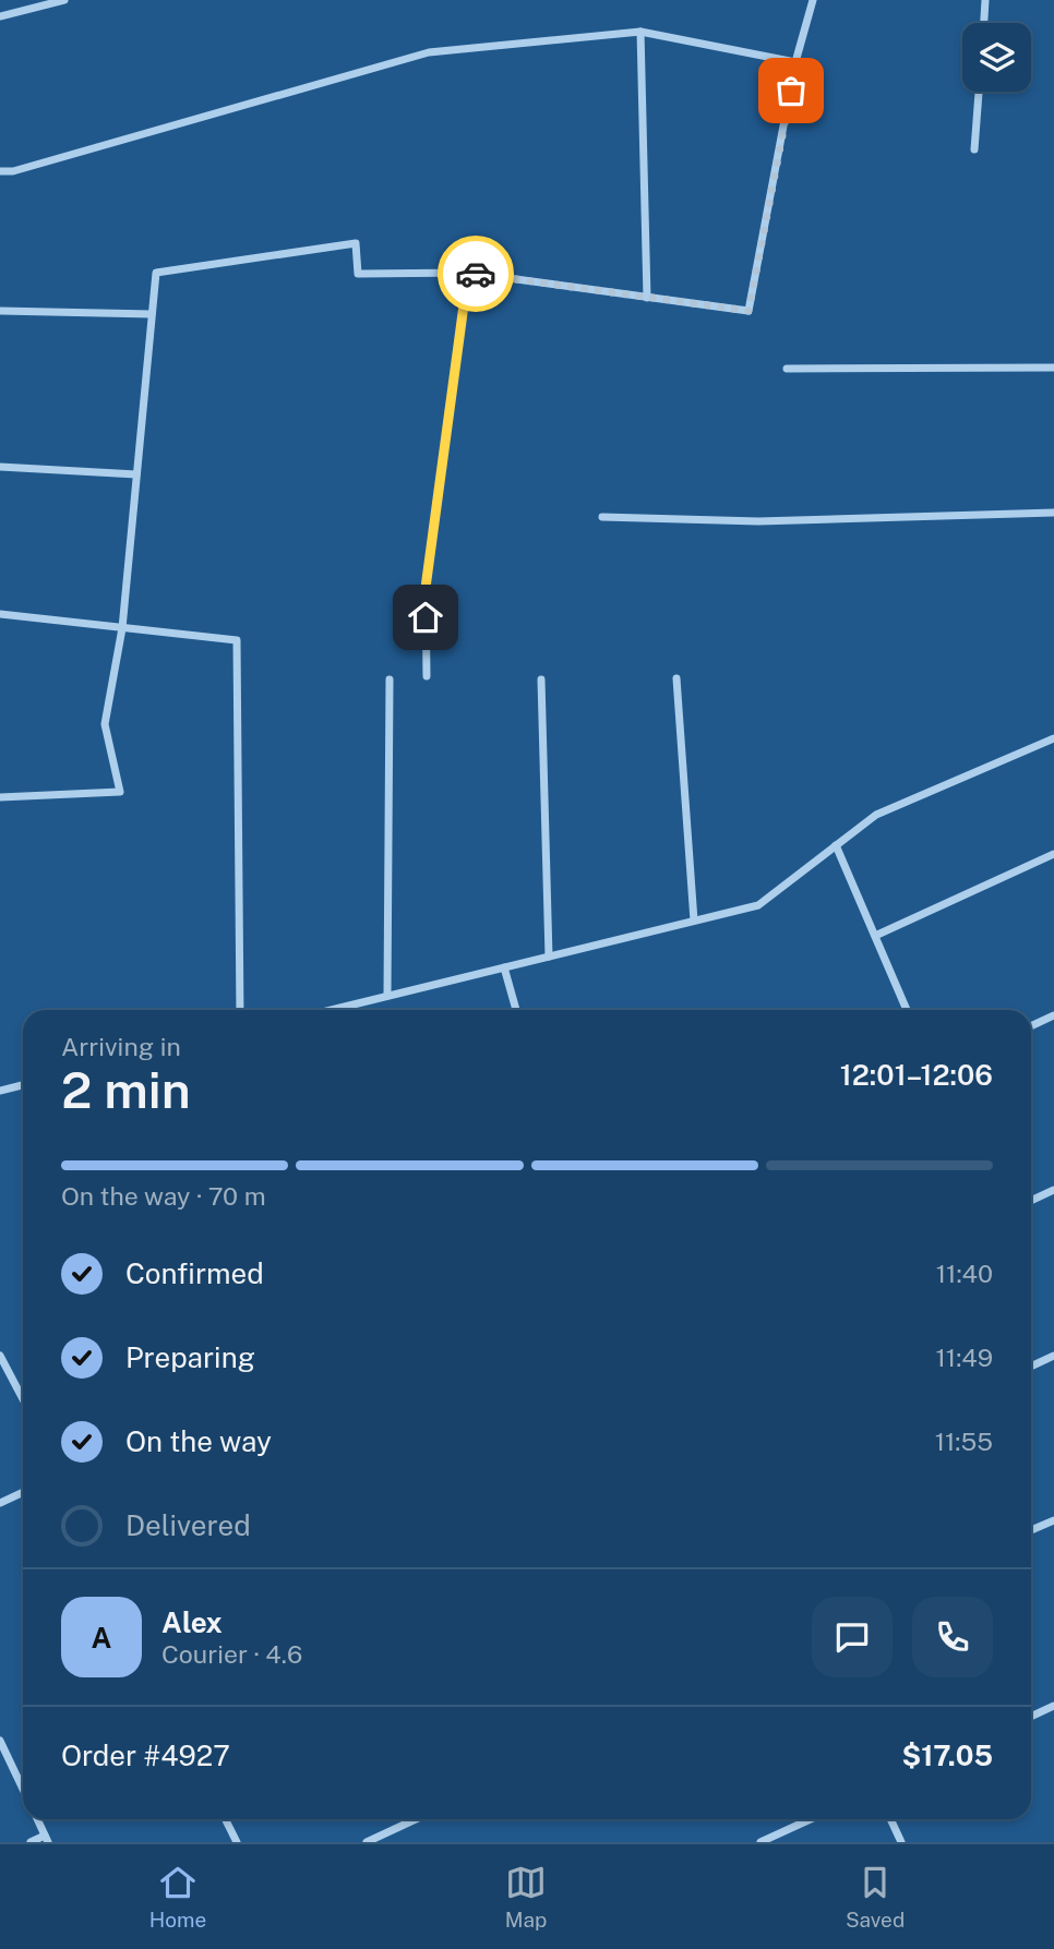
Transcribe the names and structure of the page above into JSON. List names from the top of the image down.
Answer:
{
  "page": {
    "heading": ["2 min", "Arriving in", "12:01–12:06"],
    "panel": [
      "Alex",
      "Courier · 4.6",
      "Order #4927",
      "$17.05"
    ],
    "bar": "On the way · 70 m",
    "list": [
      ["Confirmed", "11:40"],
      ["Preparing", "11:49"],
      ["On the way", "11:55"],
      "Delivered"
    ],
    "round": "A",
    "tabs": ["Home", "Map", "Saved"]
  }
}
